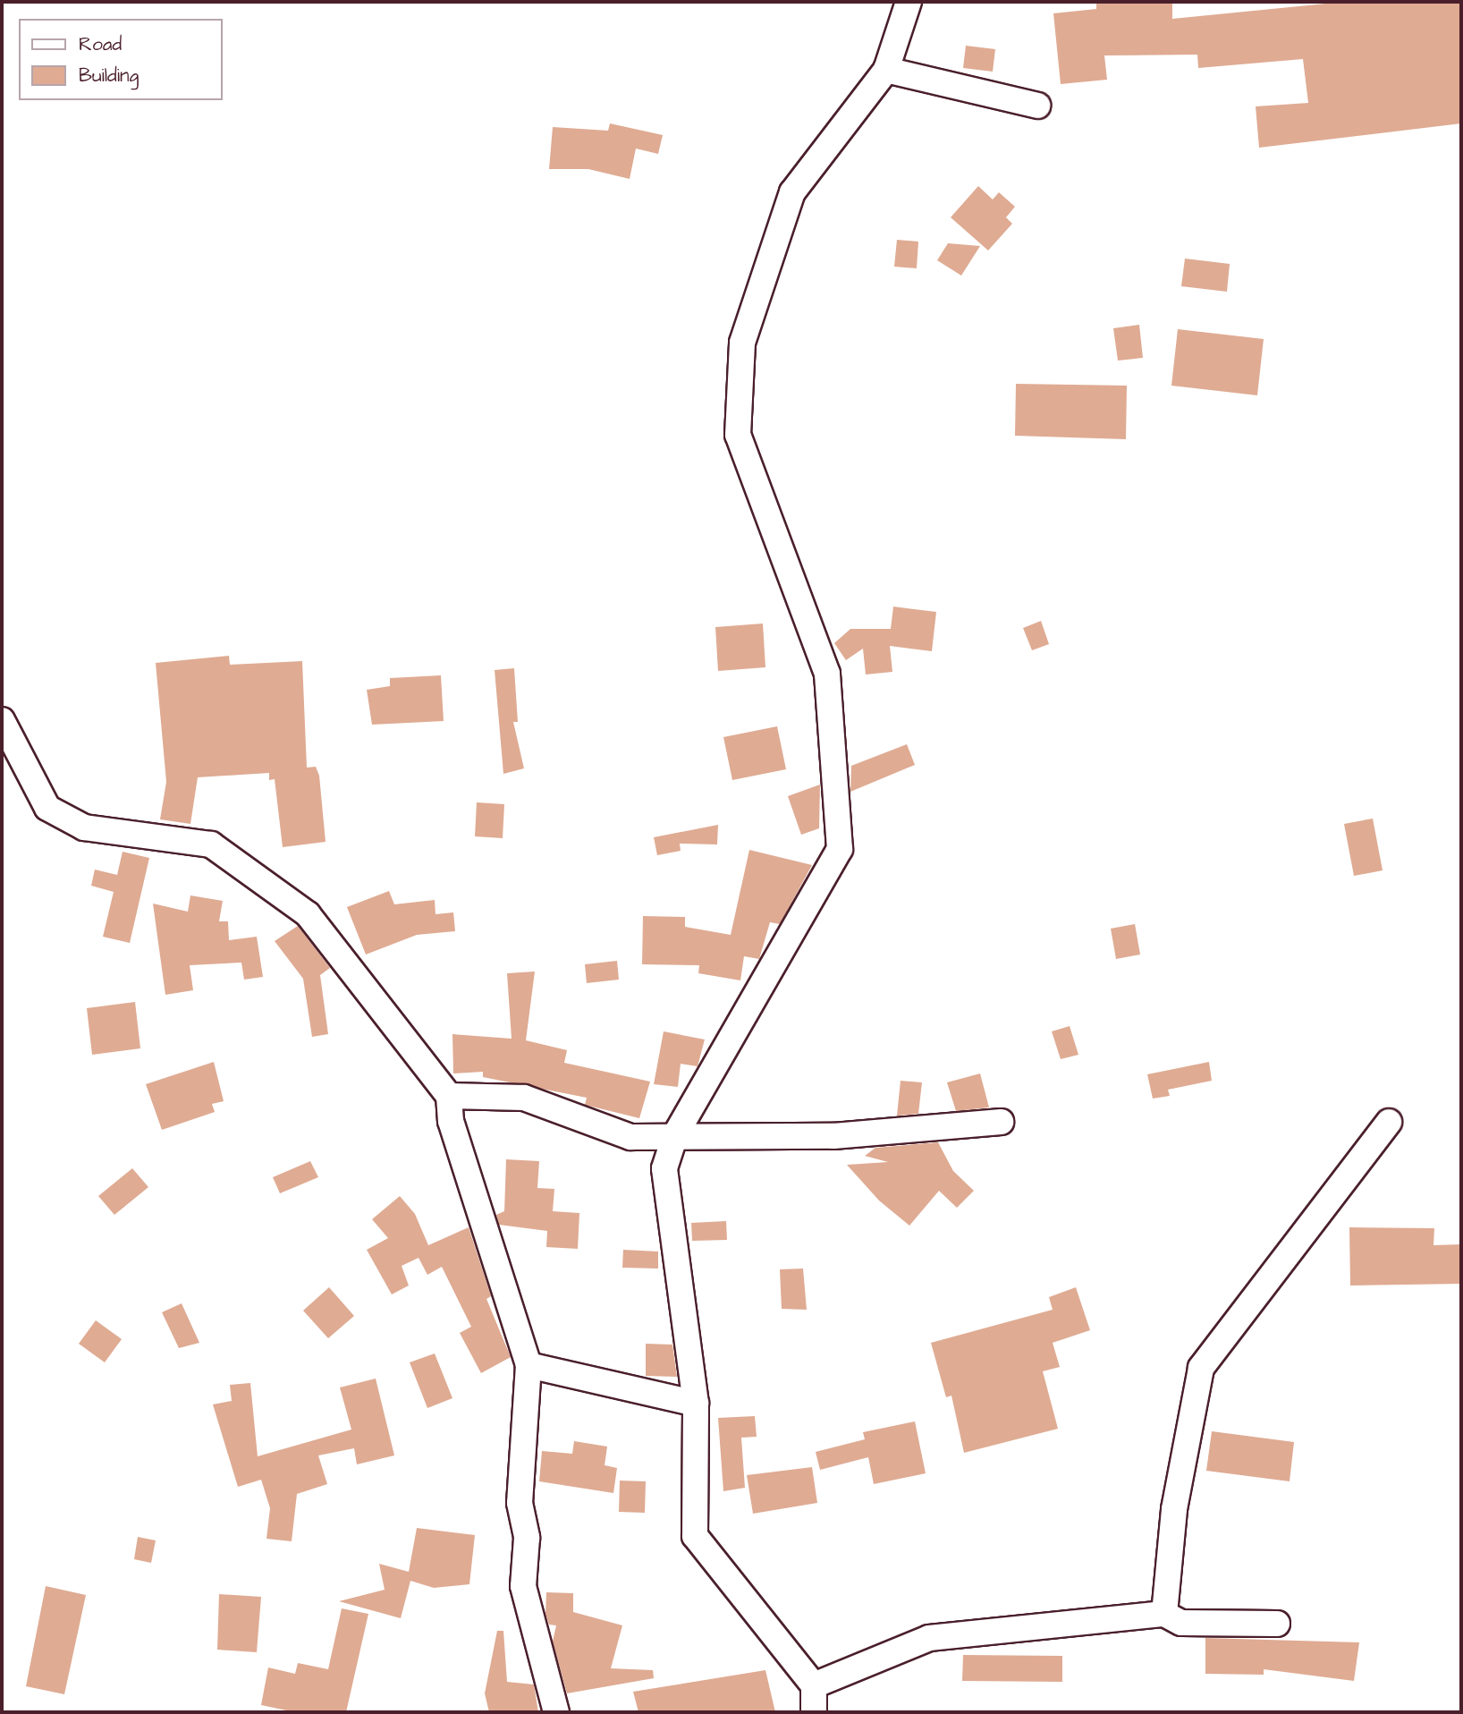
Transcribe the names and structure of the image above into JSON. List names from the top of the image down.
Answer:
{
  "legend": ["Road", "Building"]
}
